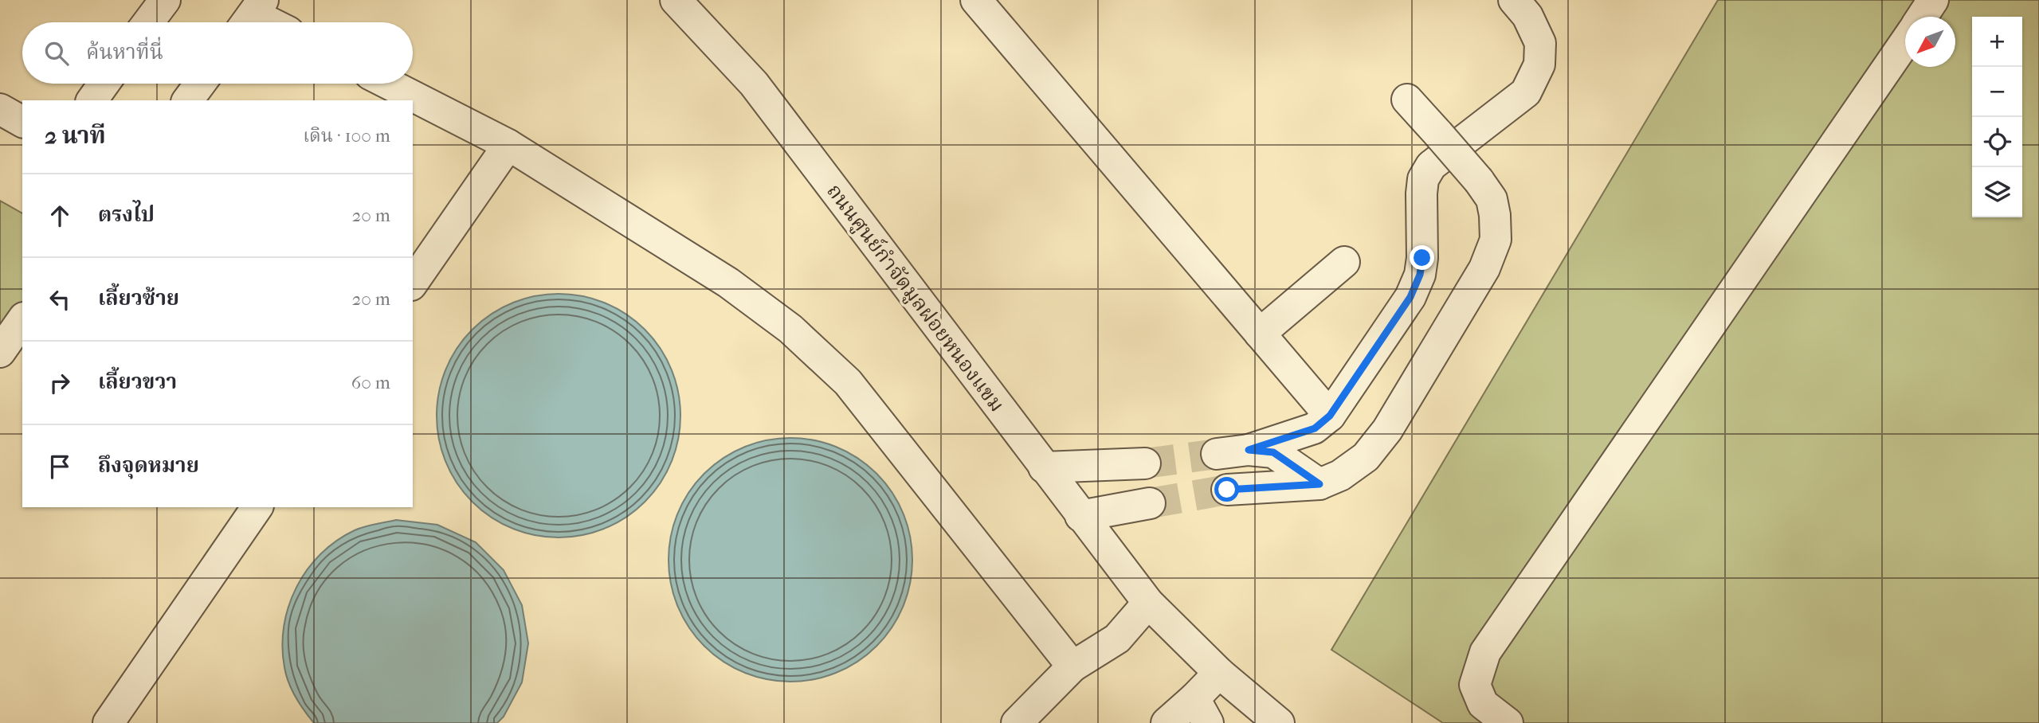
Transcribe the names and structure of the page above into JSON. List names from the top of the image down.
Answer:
{
  "streets": {
    "street": ["ถนนศูนย์กำจัดมูลฝอยหนองแขม"]
  },
  "north": "bottom left",
  "page": {
    "map_buttons": ["+", "−"],
    "search": "ค้นหาที่นี่",
    "heading": ["2 นาที", "เดิน · 100 m"],
    "list": [
      ["ตรงไป", "20 m"],
      ["เลี้ยวซ้าย", "20 m"],
      ["เลี้ยวขวา", "60 m"],
      "ถึงจุดหมาย"
    ]
  }
}
